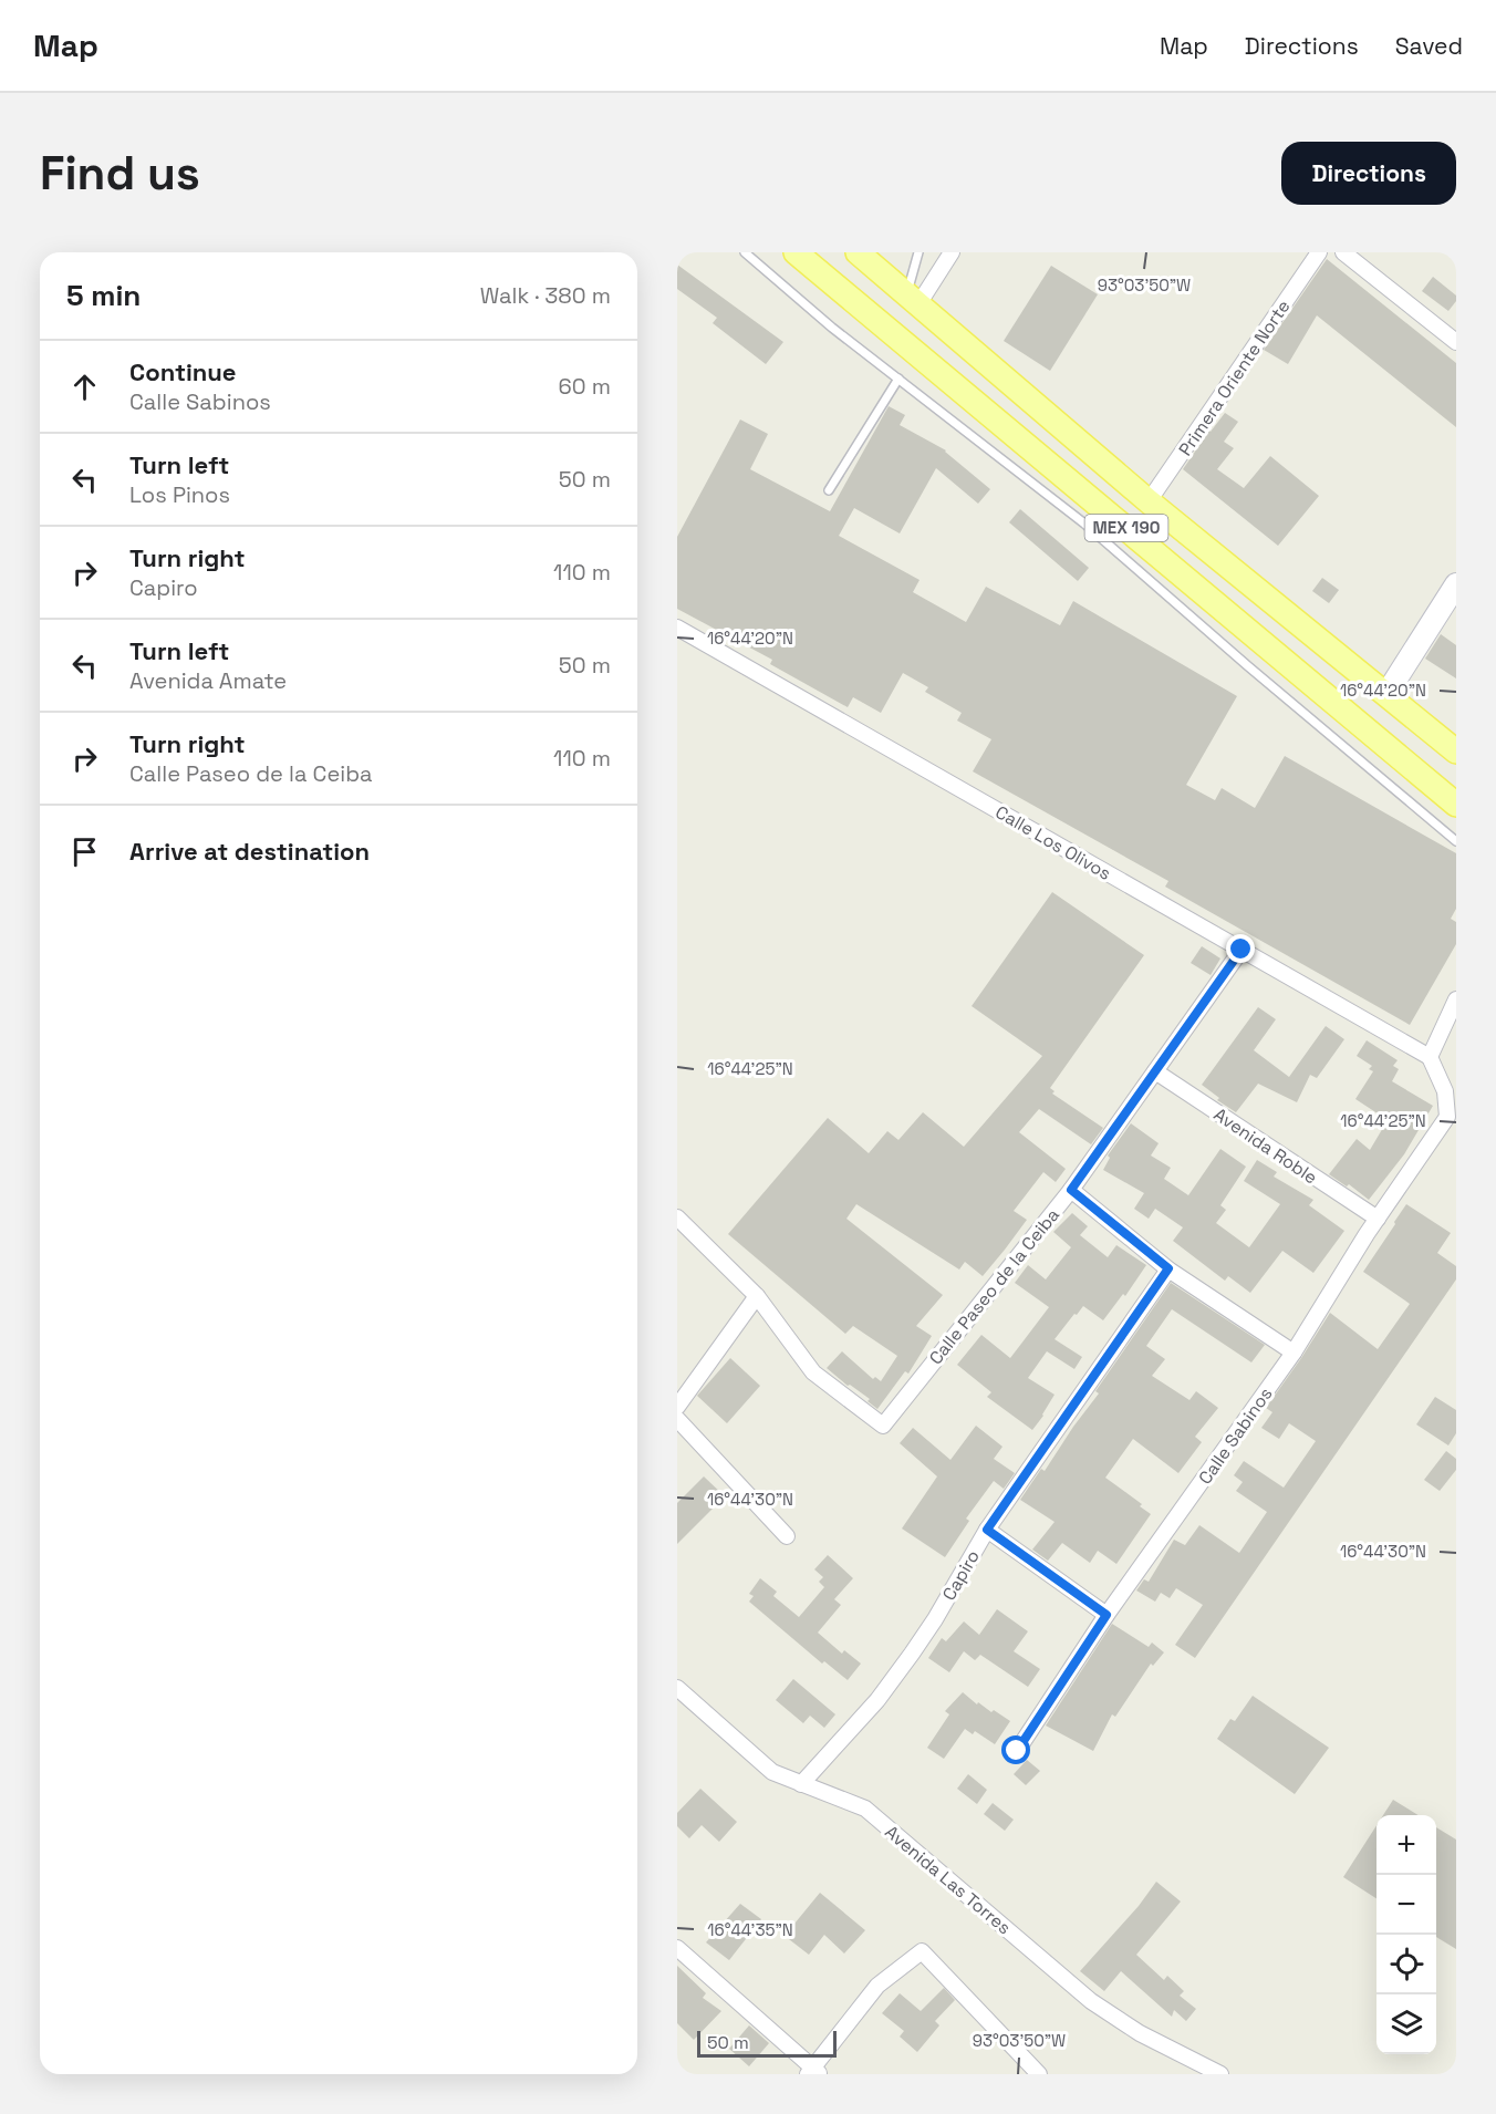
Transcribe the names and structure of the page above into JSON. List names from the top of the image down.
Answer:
{
  "streets": {
    "main road": ["MEX 190"],
    "street": [
      "Primera Oriente Norte",
      "Calle Los Olivos",
      "Avenida Roble",
      "Calle Paseo de la Ceiba",
      "Calle Sabinos",
      "Capiro",
      "Avenida Las Torres"
    ]
  },
  "crossings": [
    ["Primera Oriente Norte", "MEX 190"],
    ["Calle Los Olivos", "Calle Paseo de la Ceiba"],
    ["Calle Los Olivos", "Calle Sabinos"],
    ["Avenida Roble", "Calle Paseo de la Ceiba"],
    ["Avenida Roble", "Calle Sabinos"],
    ["Capiro", "Avenida Las Torres"]
  ],
  "scale_bar": "50 m",
  "page": {
    "header": "Map",
    "nav": ["Map", "Directions", "Saved"],
    "buttons": "Directions",
    "title": "Find us",
    "heading": ["5 min", "Walk · 380 m"],
    "list": [
      ["Continue", "Calle Sabinos", "60 m"],
      ["Turn left", "Los Pinos", "50 m"],
      ["Turn right", "Capiro", "110 m"],
      ["Turn left", "Avenida Amate", "50 m"],
      ["Turn right", "Calle Paseo de la Ceiba", "110 m"],
      "Arrive at destination"
    ],
    "map_buttons": ["+", "−"],
    "scale": "50 m"
  },
  "coordinates": [
    "93°03'50\"W",
    "16°44'20\"N",
    "16°44'25\"N",
    "16°44'30\"N",
    "16°44'35\"N"
  ]
}
